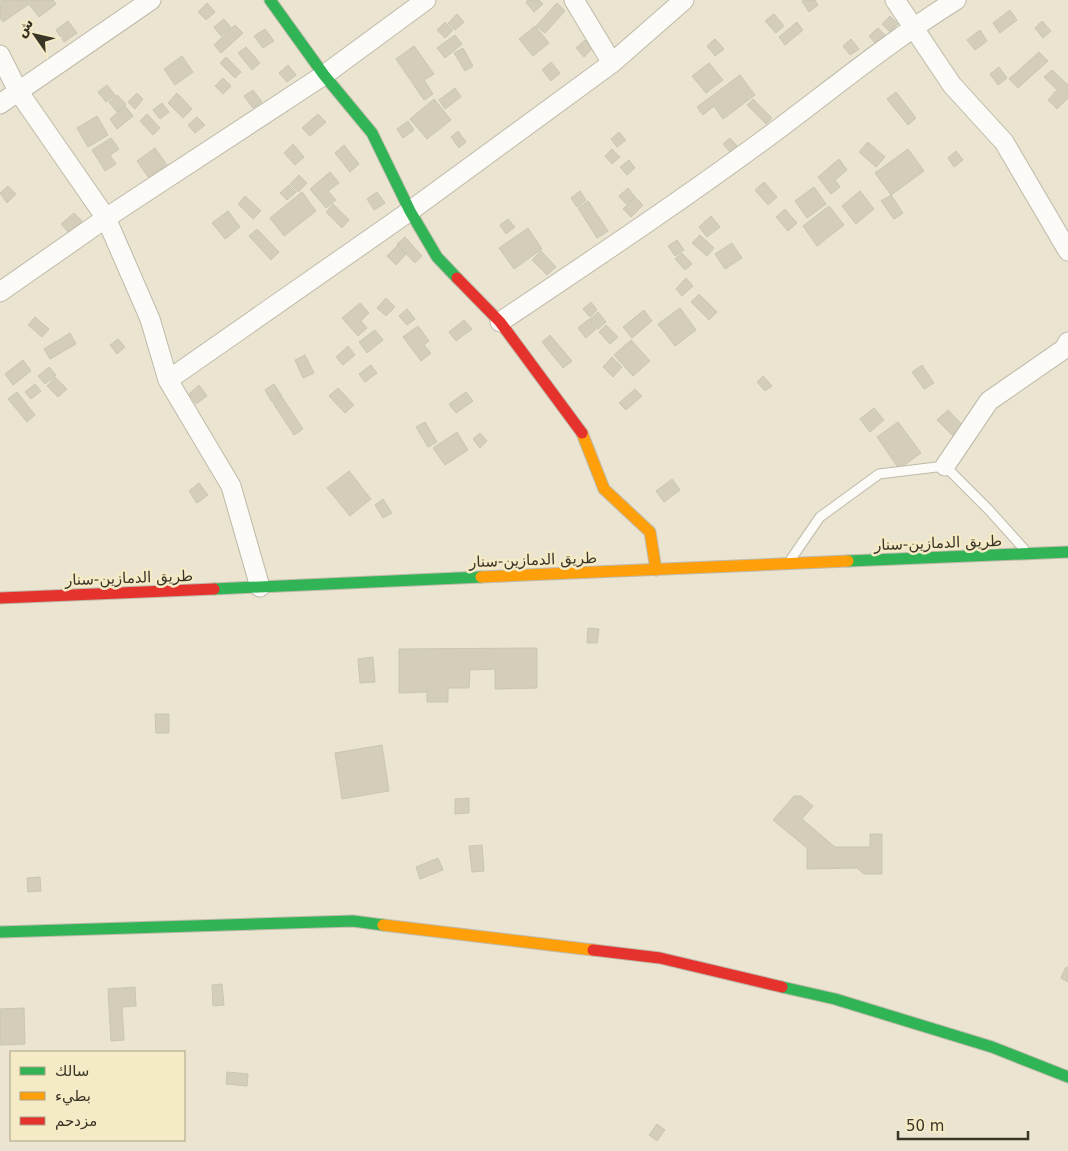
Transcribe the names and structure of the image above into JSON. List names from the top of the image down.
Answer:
{
  "streets": {
    "main road": ["طريق الدمازين-سنار"]
  },
  "legend": ["سالك", "بطيء", "مزدحم"],
  "scale_bar": "50 m",
  "north": "top left"
}
